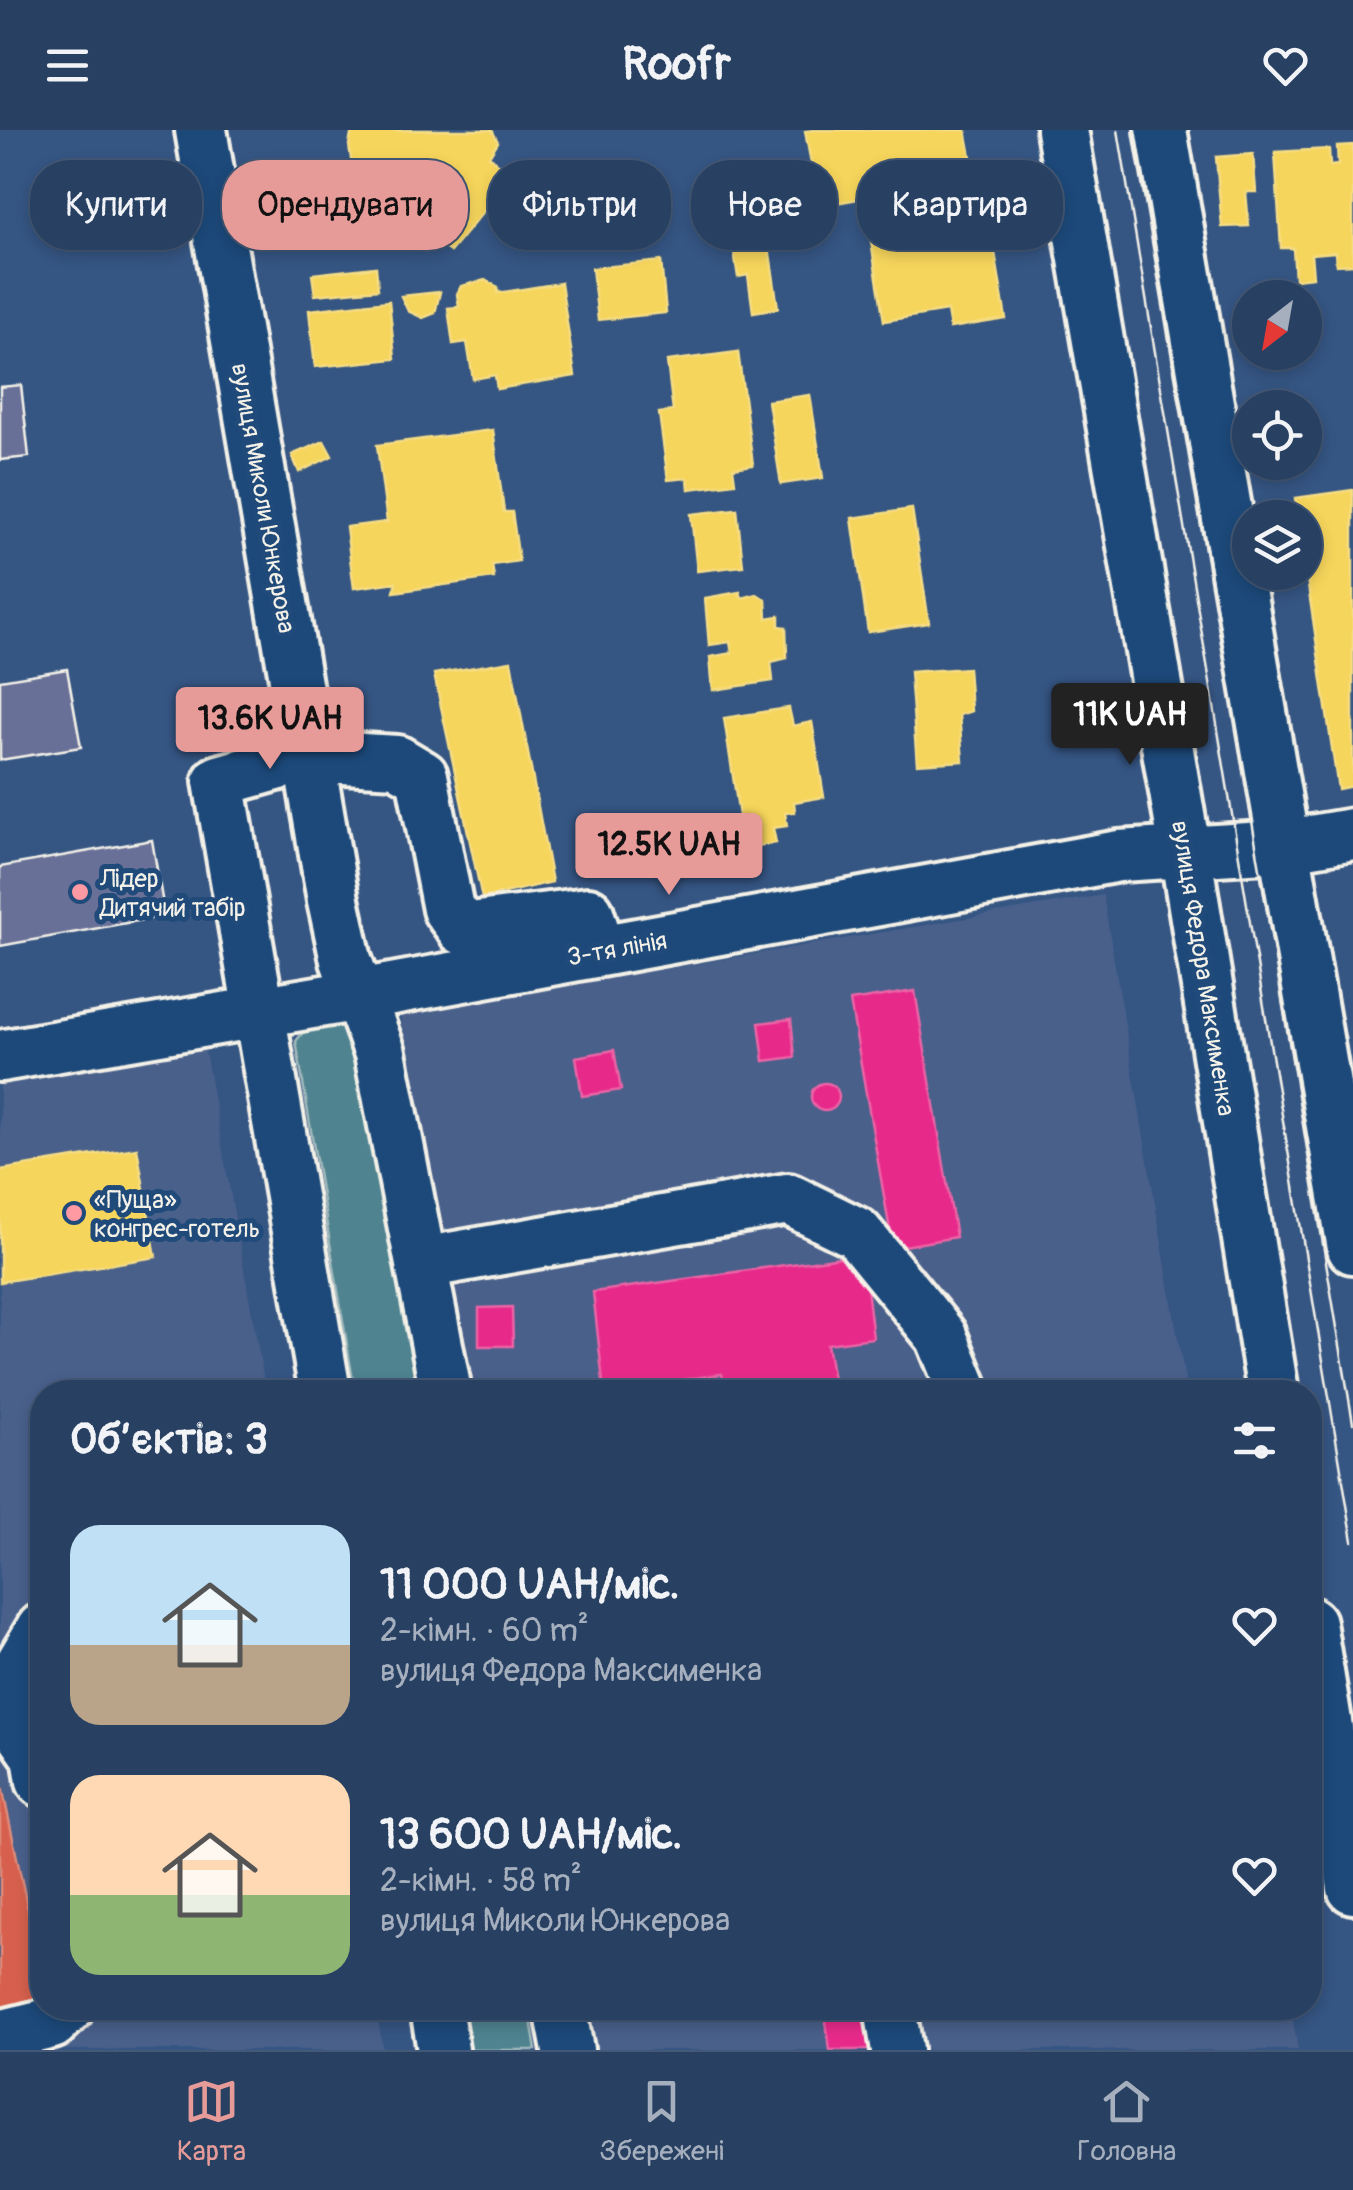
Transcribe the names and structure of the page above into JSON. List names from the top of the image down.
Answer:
{
  "streets": {
    "street": ["вулиця Миколи Юнкерова", "3-тя лінія", "вулиця Федора Максименка"]
  },
  "crossings": [
    ["вулиця Миколи Юнкерова", "3-тя лінія"],
    ["3-тя лінія", "вулиця Федора Максименка"]
  ],
  "places": ["Лідер Дитячий табір", "«Пуща» конгрес-готель"],
  "north": "bottom left",
  "page": {
    "header": "Roofr",
    "chip": [
      "Купити",
      "Орендувати",
      "Фільтри",
      "Нове",
      "Квартира"
    ],
    "price": ["11K UAH", "13.6K UAH", "12.5K UAH"],
    "heading": "Об’єктів: 3",
    "list": [
      {
        "name": "11 000 UAH/міс.",
        "note": "2-кімн. · 60 m² · вулиця Федора Максименка"
      },
      {
        "name": "13 600 UAH/міс.",
        "note": "2-кімн. · 58 m² · вулиця Миколи Юнкерова"
      }
    ],
    "tabs": ["Карта", "Збережені", "Головна"]
  }
}
